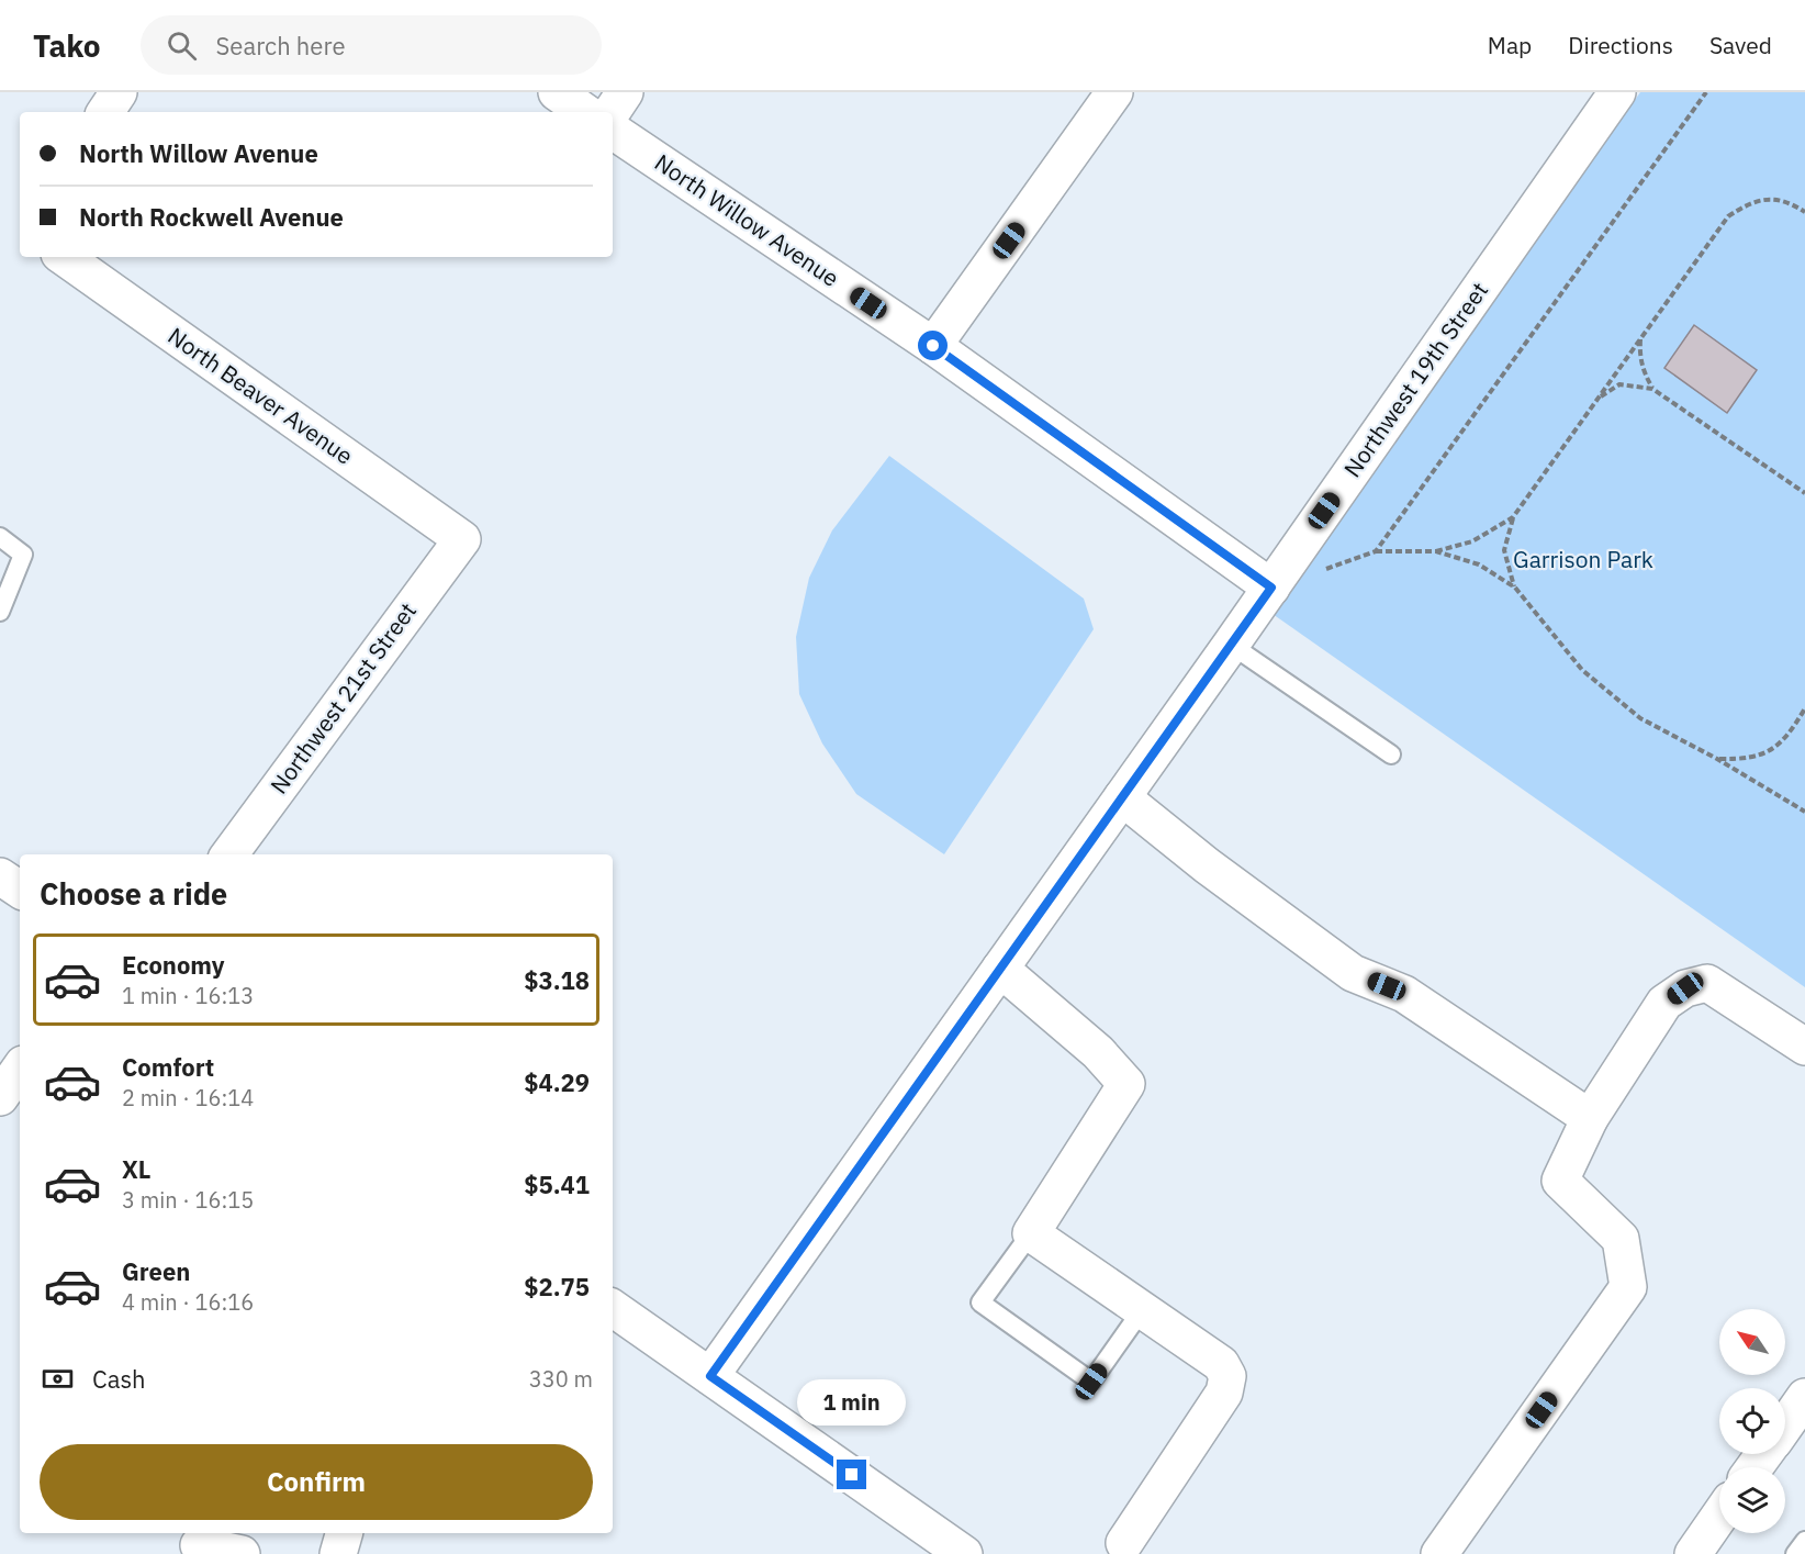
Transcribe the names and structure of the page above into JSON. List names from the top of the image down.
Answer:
{
  "streets": {
    "street": [
      "North Willow Avenue",
      "Northwest 19th Street",
      "North Beaver Avenue",
      "Northwest 21st Street"
    ]
  },
  "crossings": [
    ["North Willow Avenue", "Northwest 19th Street"],
    ["North Beaver Avenue", "Northwest 21st Street"]
  ],
  "parks": ["Garrison Park"],
  "north": "top left",
  "page": {
    "header": "Tako",
    "search": "Search here",
    "nav": ["Map", "Directions", "Saved"],
    "banner": ["North Willow Avenue", "North Rockwell Avenue"],
    "heading": "Choose a ride",
    "list": [
      {
        "name": "Economy",
        "note": "1 min · 16:13",
        "value": "$3.18"
      },
      {
        "name": "Comfort",
        "note": "2 min · 16:14",
        "value": "$4.29"
      },
      {
        "name": "XL",
        "note": "3 min · 16:15",
        "value": "$5.41"
      },
      {
        "name": "Green",
        "note": "4 min · 16:16",
        "value": "$2.75"
      }
    ],
    "pay": ["Cash", "330 m"],
    "bubble": "1 min",
    "buttons": "Confirm"
  }
}
